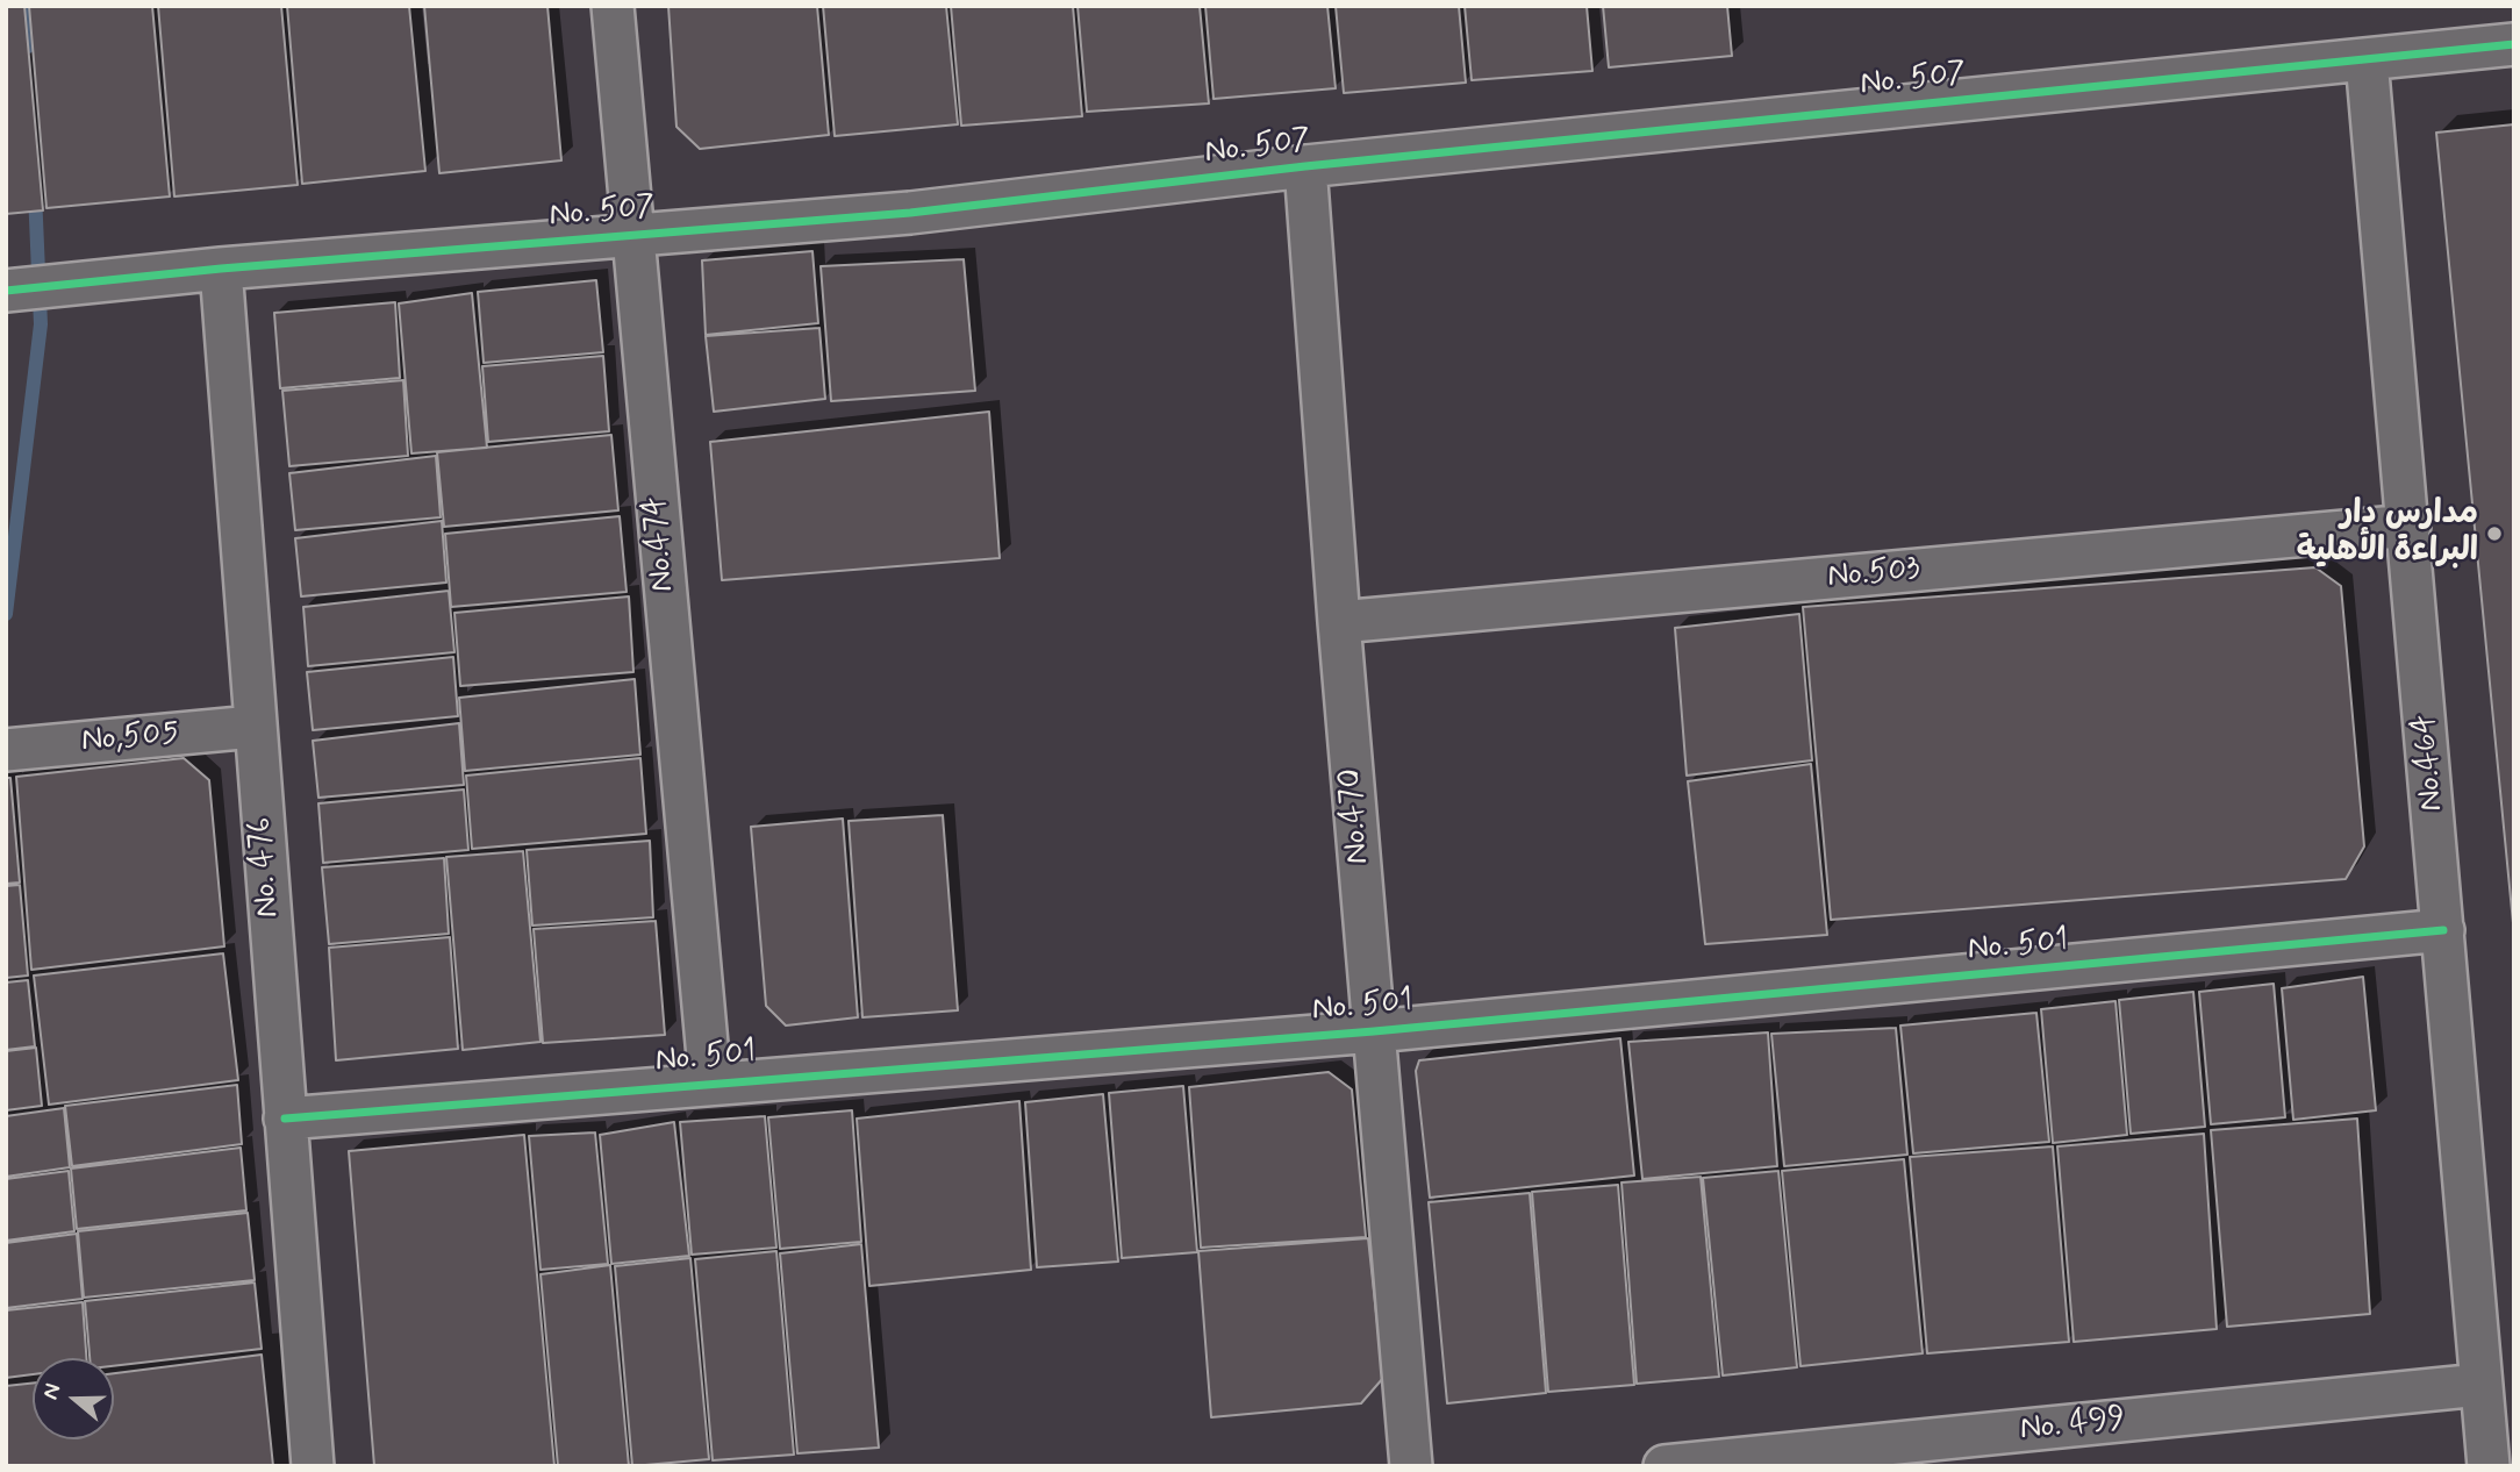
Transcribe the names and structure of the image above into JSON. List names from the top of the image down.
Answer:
{
  "streets": {
    "street": [
      "No. 507",
      "No.474",
      "No.503",
      "No,505",
      "No.464",
      "No.470",
      "No. 476",
      "No. 501",
      "No. 499"
    ]
  },
  "crossings": [
    ["No. 507", "No.474"],
    ["No. 507", "No.464"],
    ["No. 507", "No.470"],
    ["No. 507", "No. 476"],
    ["No.474", "No. 501"],
    ["No.503", "No.464"],
    ["No.503", "No.470"],
    ["No,505", "No. 476"],
    ["No.464", "No. 501"],
    ["No.464", "No. 499"],
    ["No.470", "No. 501"],
    ["No. 476", "No. 501"]
  ],
  "places": ["مدارس دار البراءة الأهلية"],
  "north": "left"
}
